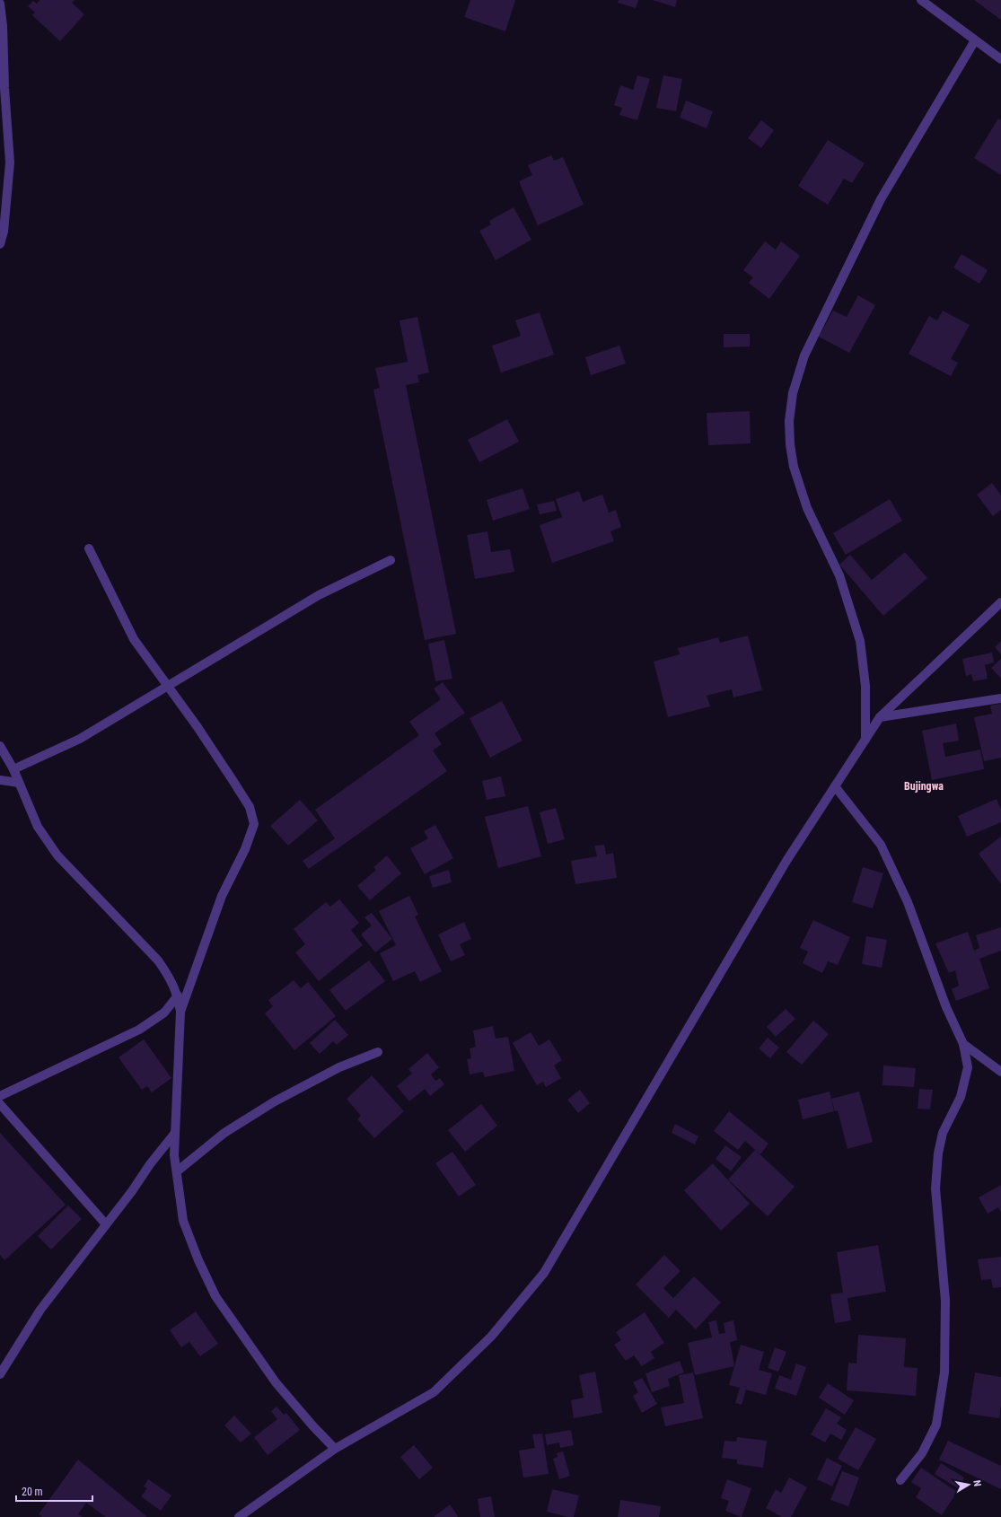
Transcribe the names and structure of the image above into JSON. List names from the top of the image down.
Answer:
{
  "districts": ["Bujingwa"],
  "scale_bar": "20 m",
  "north": "right"
}
